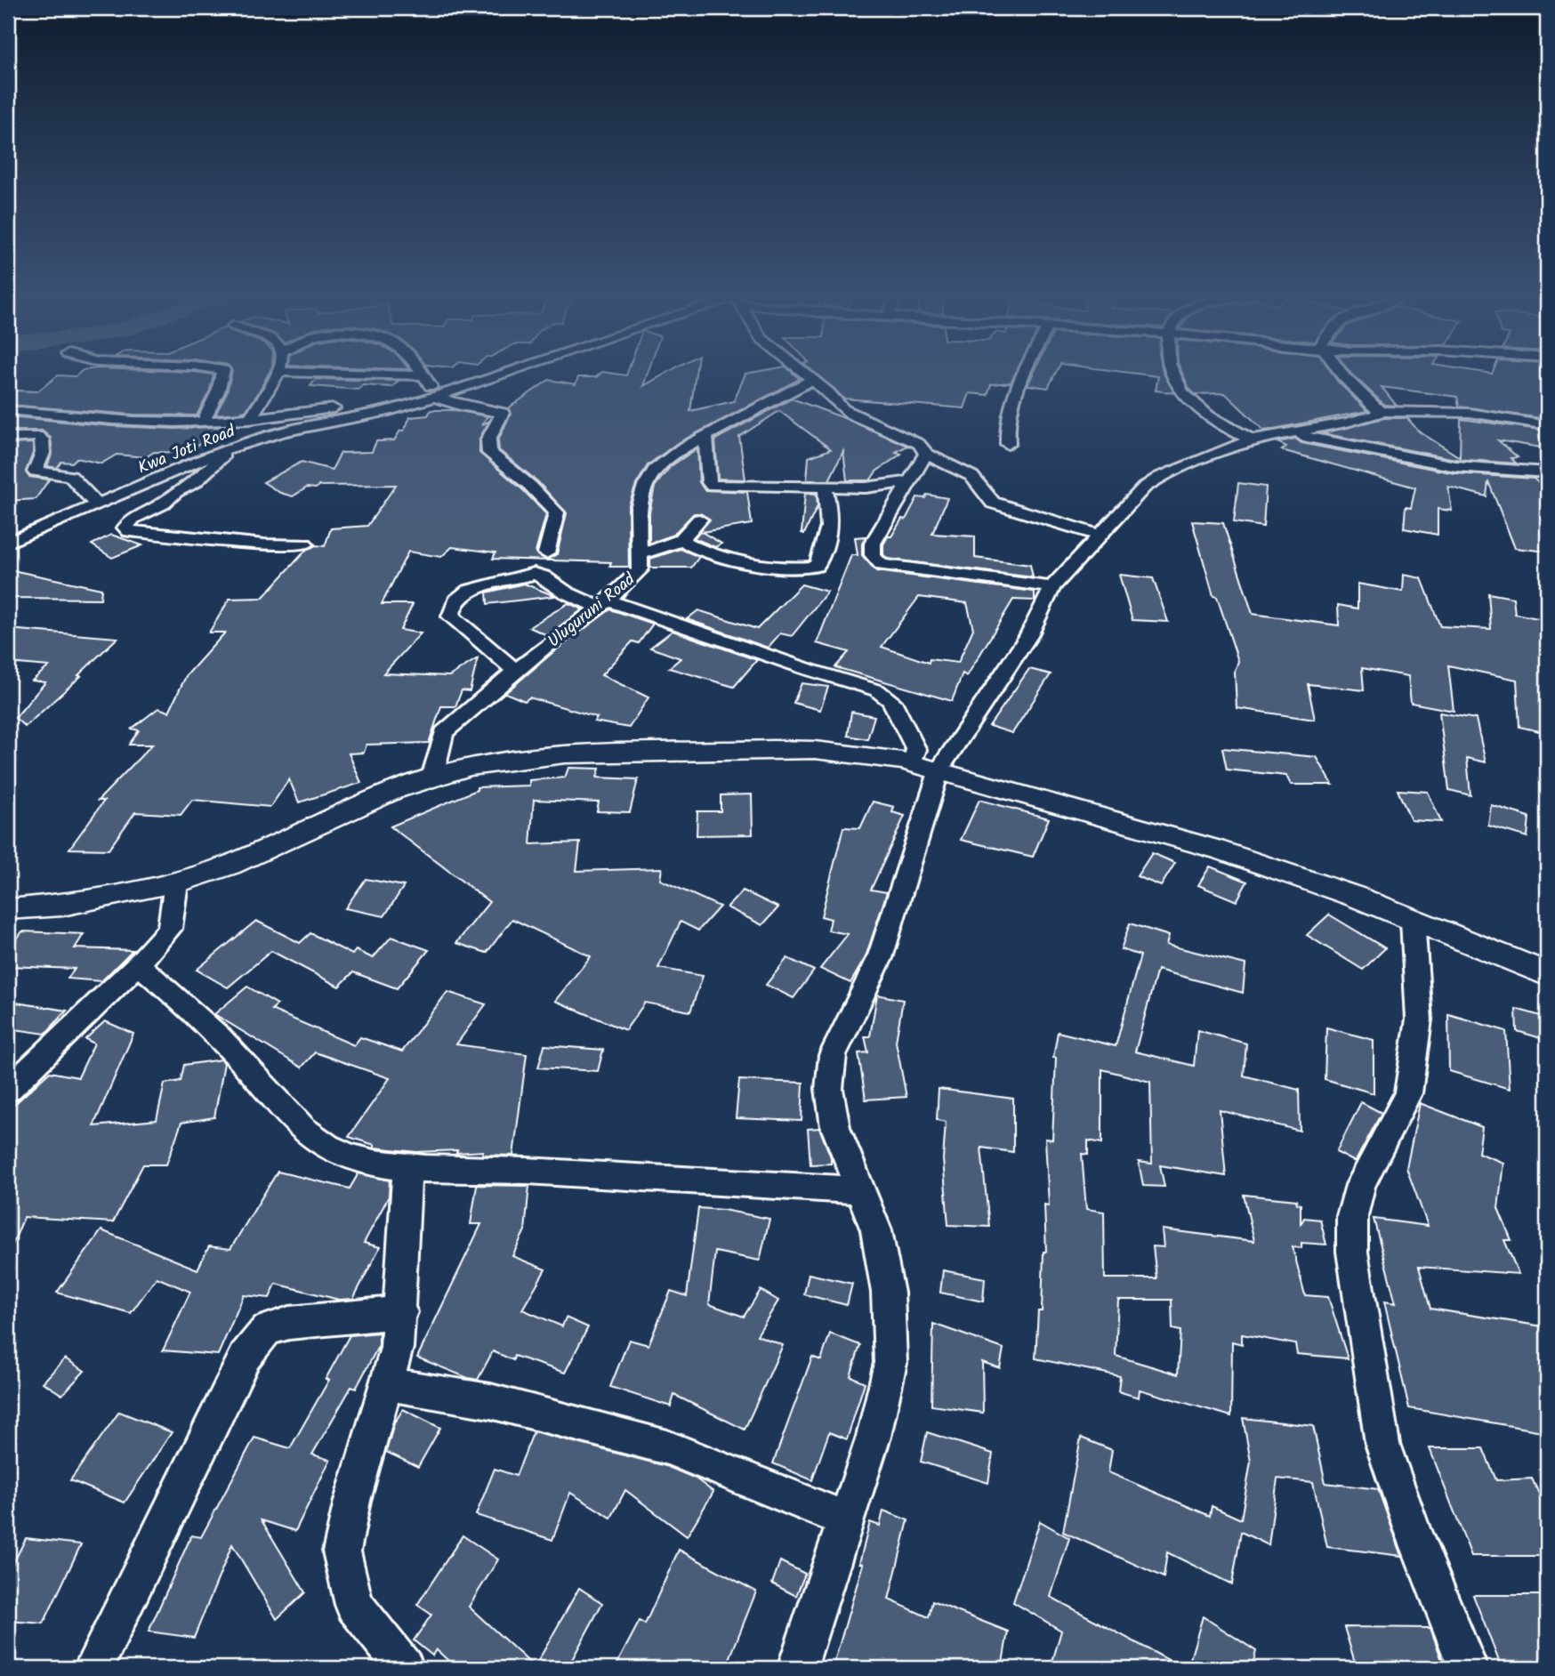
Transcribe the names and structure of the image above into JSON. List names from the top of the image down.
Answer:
{
  "streets": {
    "street": ["Kwa Joti Road", "Uluguruni Road"]
  }
}
